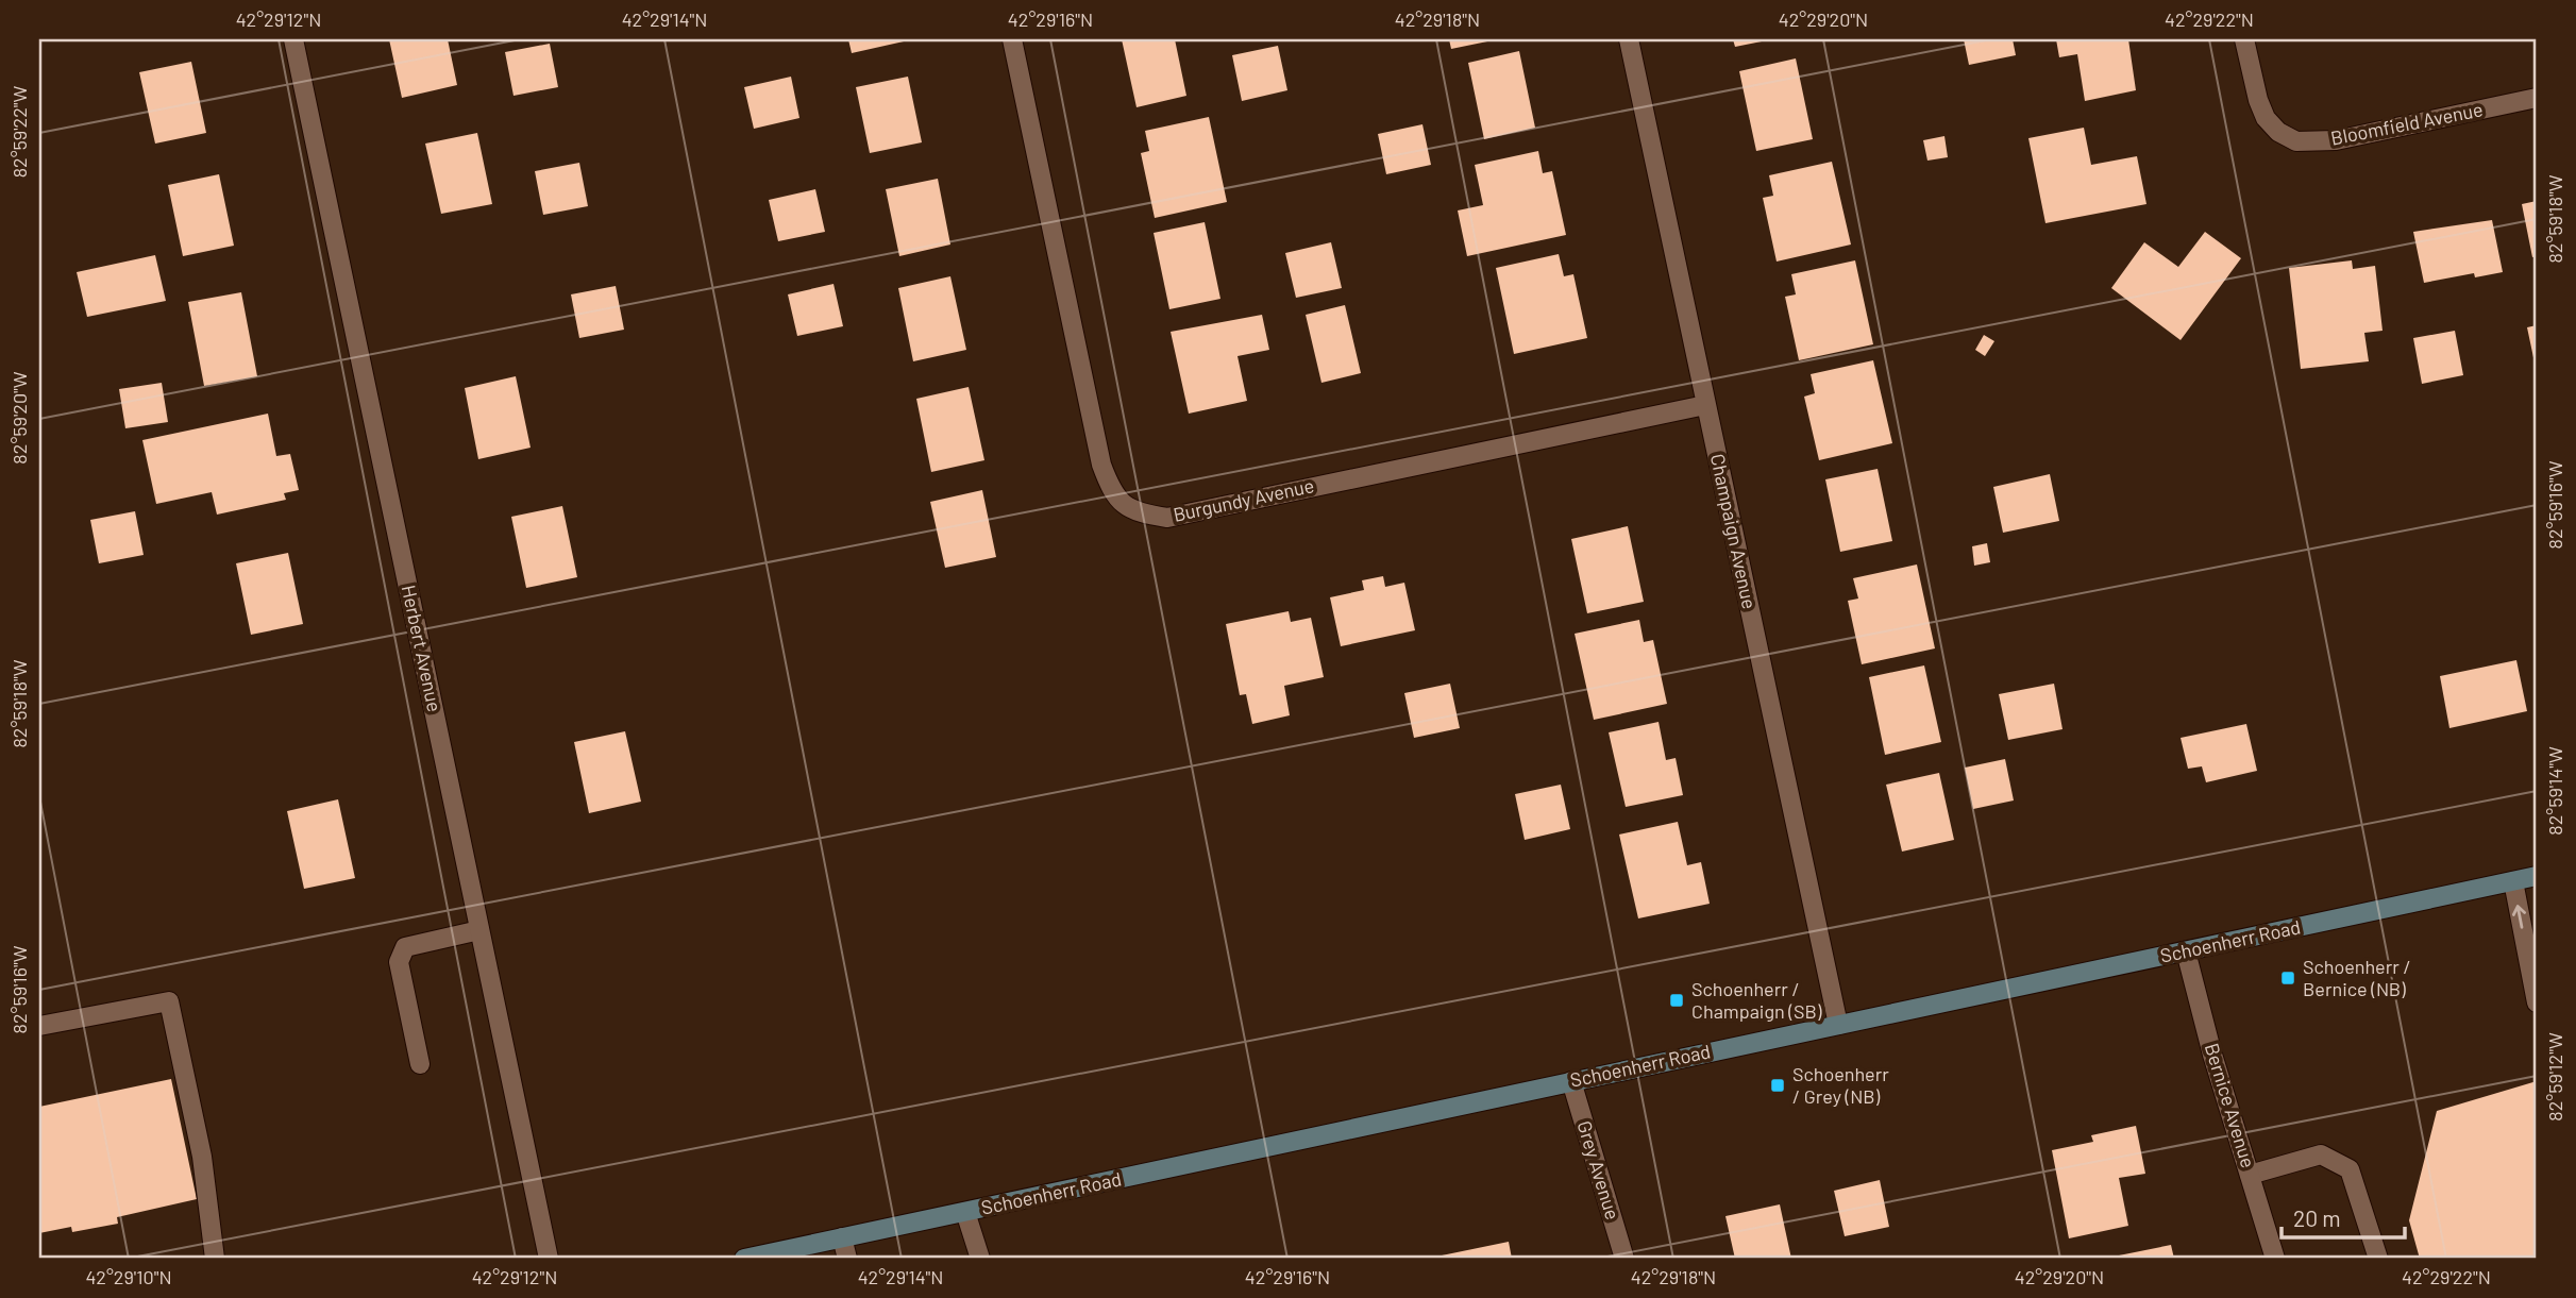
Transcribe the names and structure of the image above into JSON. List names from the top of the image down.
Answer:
{
  "streets": {
    "main road": ["Schoenherr Road"],
    "street": [
      "Bloomfield Avenue",
      "Burgundy Avenue",
      "Champaign Avenue",
      "Herbert Avenue",
      "Bernice Avenue",
      "Grey Avenue"
    ]
  },
  "crossings": [
    ["Burgundy Avenue", "Champaign Avenue"],
    ["Champaign Avenue", "Schoenherr Road"],
    ["Schoenherr Road", "Bernice Avenue"],
    ["Schoenherr Road", "Grey Avenue"]
  ],
  "places": {
    "transit": ["Schoenherr / Bernice (NB)", "Schoenherr / Champaign (SB)", "Schoenherr / Grey (NB)"]
  },
  "scale_bar": "20 m",
  "coordinates": [
    "42°29'12\"N",
    "42°29'14\"N",
    "42°29'16\"N",
    "42°29'18\"N",
    "42°29'20\"N",
    "42°29'22\"N",
    "82°59'22\"W",
    "82°59'18\"W",
    "82°59'20\"W",
    "82°59'16\"W",
    "82°59'14\"W",
    "82°59'12\"W",
    "42°29'10\"N"
  ]
}
